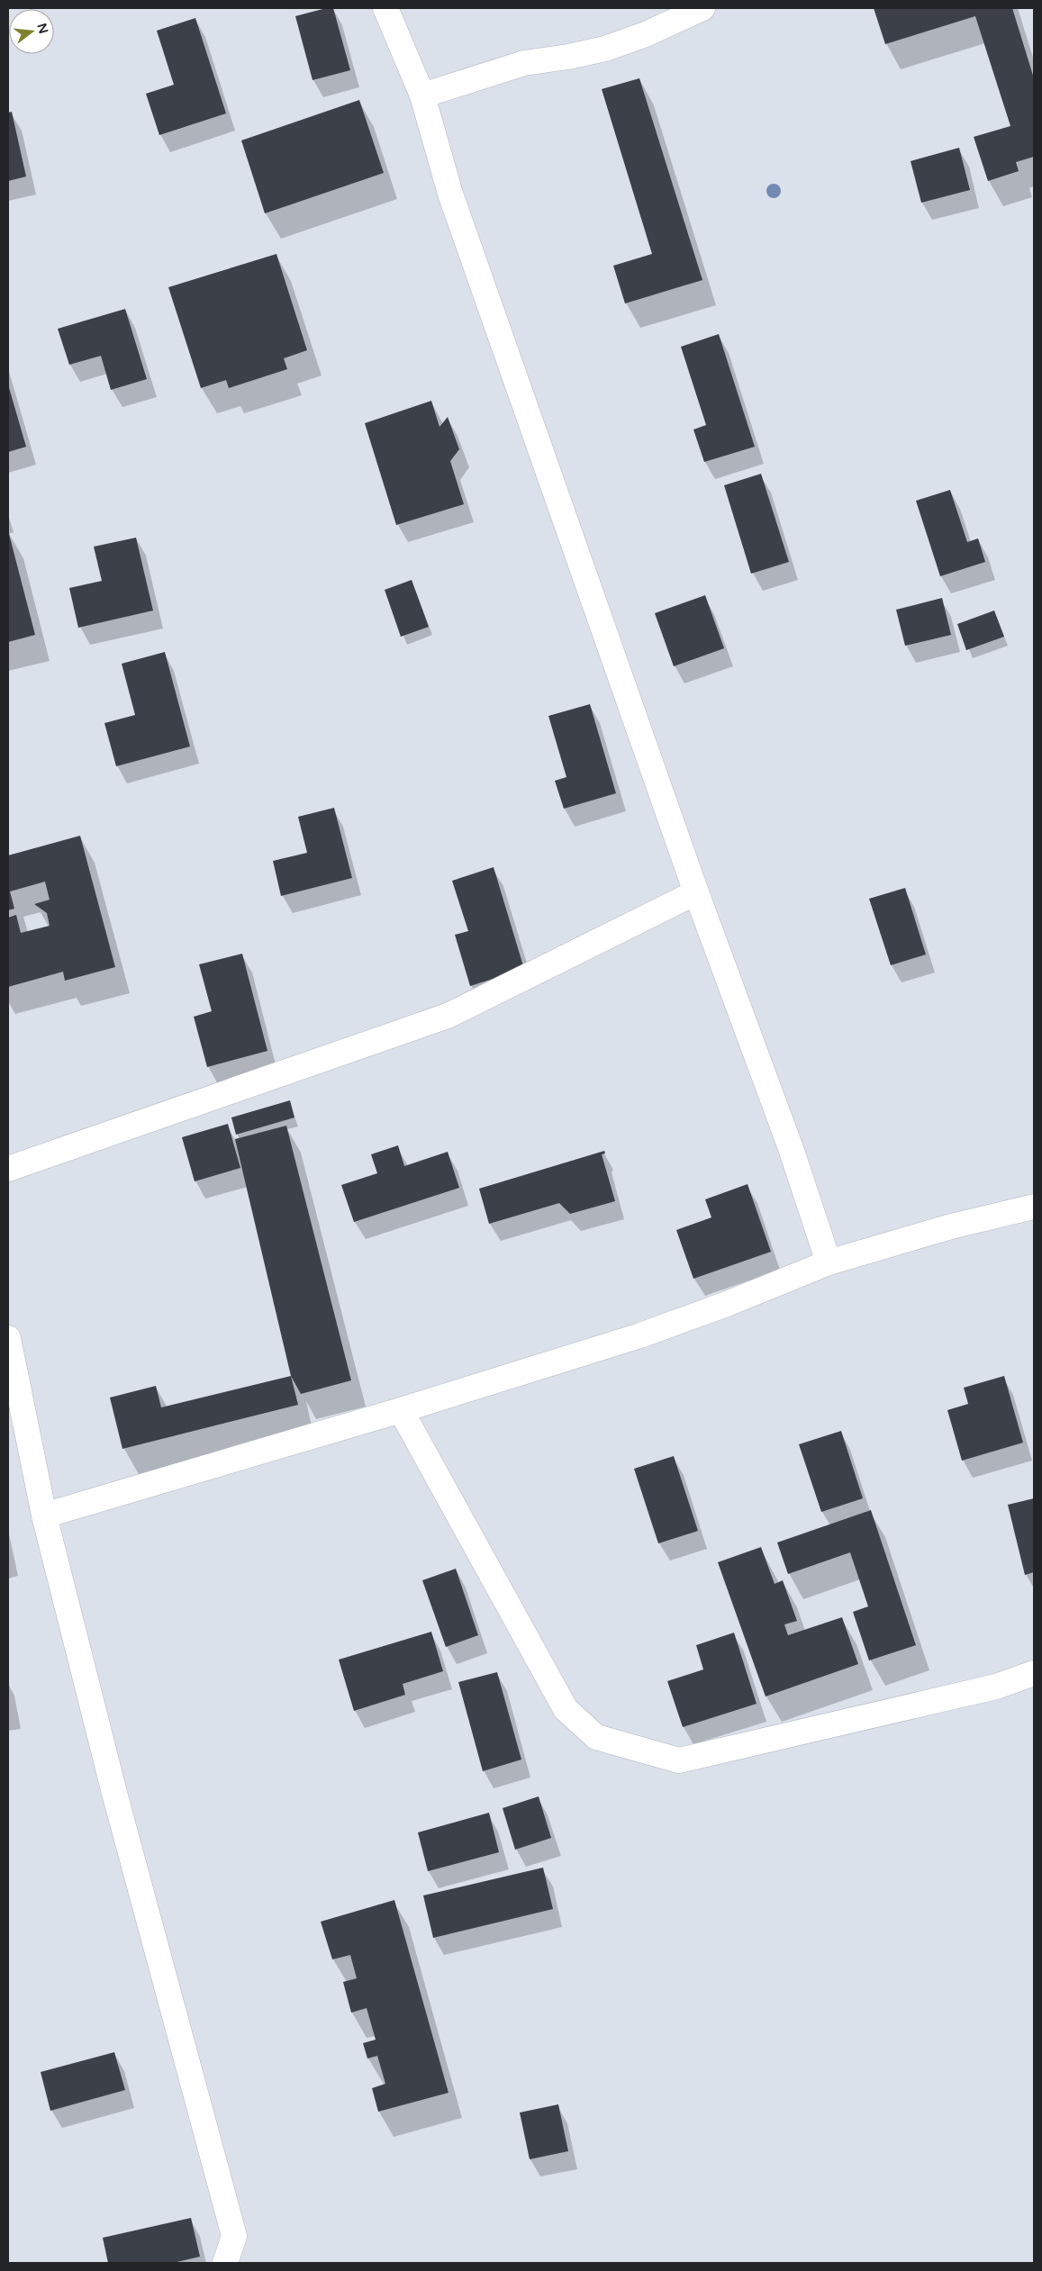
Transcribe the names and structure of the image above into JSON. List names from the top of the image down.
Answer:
{
  "north": "right"
}
